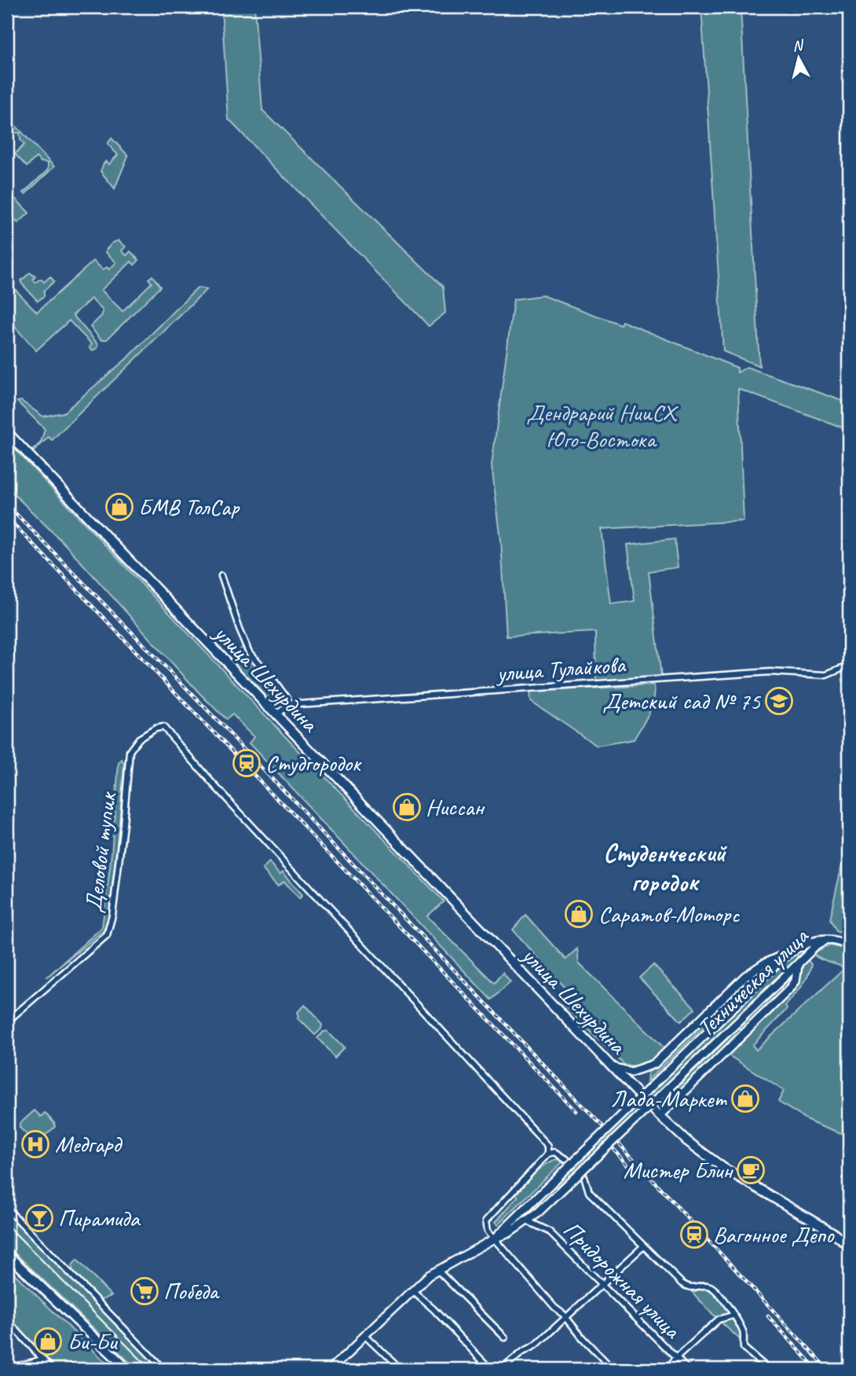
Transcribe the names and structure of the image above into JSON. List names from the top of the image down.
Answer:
{
  "streets": {
    "main road": ["улица Шехурдина", "Техническая улица"],
    "street": ["улица Тулайкова", "Деловой тупик", "Придорожная улица"]
  },
  "crossings": [
    ["Техническая улица", "Придорожная улица"]
  ],
  "districts": ["Студенческий городок"],
  "parks": ["Дендрарий НииСХ Юго-Востока"],
  "places": {
    "shop": [
      "БМВ ТолСар",
      "Ниссан",
      "Саратов-Моторс",
      "Лада-Маркет",
      "Би-Би"
    ],
    "school or university": ["Детский сад № 75"],
    "station": ["Студгородок", "Вагонное Депо"],
    "hospital": ["Медгард"],
    "cafe": ["Мистер Блин"],
    "bar": ["Пирамида"],
    "supermarket": ["Победа"]
  },
  "north": "top"
}
